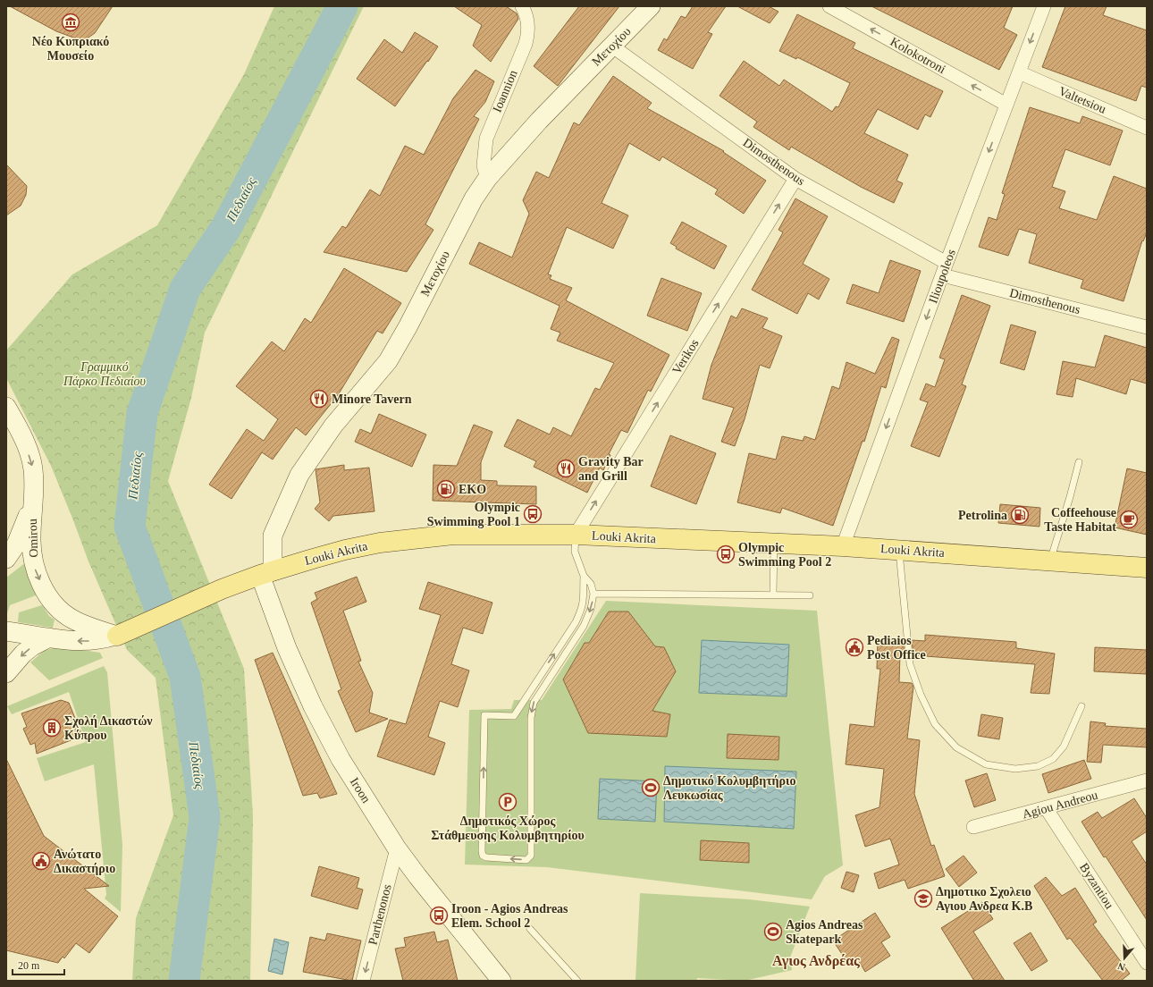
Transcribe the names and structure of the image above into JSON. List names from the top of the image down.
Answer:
{
  "streets": {
    "main road": [
      "Μετοχίου",
      "Louki Akrita",
      "Omirou",
      "Iroon"
    ],
    "street": [
      "Kolokotroni",
      "Ioannion",
      "Valtetsiou",
      "Dimosthenous",
      "Ilioupoleos",
      "Verikos",
      "Agiou Andreou",
      "Byzantiou",
      "Parthenonos"
    ]
  },
  "crossings": [
    ["Μετοχίου", "Ioannion"],
    ["Μετοχίου", "Dimosthenous"],
    ["Μετοχίου", "Louki Akrita"],
    ["Μετοχίου", "Iroon"],
    ["Kolokotroni", "Ilioupoleos"],
    ["Valtetsiou", "Ilioupoleos"],
    ["Dimosthenous", "Ilioupoleos"],
    ["Dimosthenous", "Verikos"],
    ["Ilioupoleos", "Louki Akrita"],
    ["Verikos", "Louki Akrita"],
    ["Louki Akrita", "Omirou"],
    ["Louki Akrita", "Iroon"],
    ["Iroon", "Parthenonos"],
    ["Agiou Andreou", "Byzantiou"]
  ],
  "one_way": [
    "Kolokotroni",
    "Ilioupoleos",
    "Verikos",
    "Omirou",
    "Parthenonos"
  ],
  "districts": ["Αγιος Ανδρέας"],
  "water": ["Πεδιαίος"],
  "parks": ["Γραμμικό Πάρκο Πεδιαίου"],
  "places": {
    "museum": ["Νέο Κυπριακό Μουσείο"],
    "restaurant": ["Minore Tavern", "Gravity Bar and Grill"],
    "fuel station": ["EKO", "Petrolina"],
    "bus stop": ["Olympic Swimming Pool 1", "Olympic Swimming Pool 2", "Iroon - Agios Andreas Elem. School 2"],
    "cafe": ["Coffeehouse Taste Habitat"],
    "public building": ["Pediaios Post Office", "Ανώτατο Δικαστήριο"],
    "building": ["Σχολή Δικαστών Κύπρου"],
    "sports": ["Δημοτικό Κολυμβητήριο Λευκωσίας", "Agios Andreas Skatepark"],
    "parking": ["Δημοτικός Χώρος Στάθμευσης Κολυμβητηρίου"],
    "school or university": ["Δημοτικο Σχολειο Αγιου Ανδρεα Κ.Β"]
  },
  "scale_bar": "20 m",
  "north": "bottom"
}
